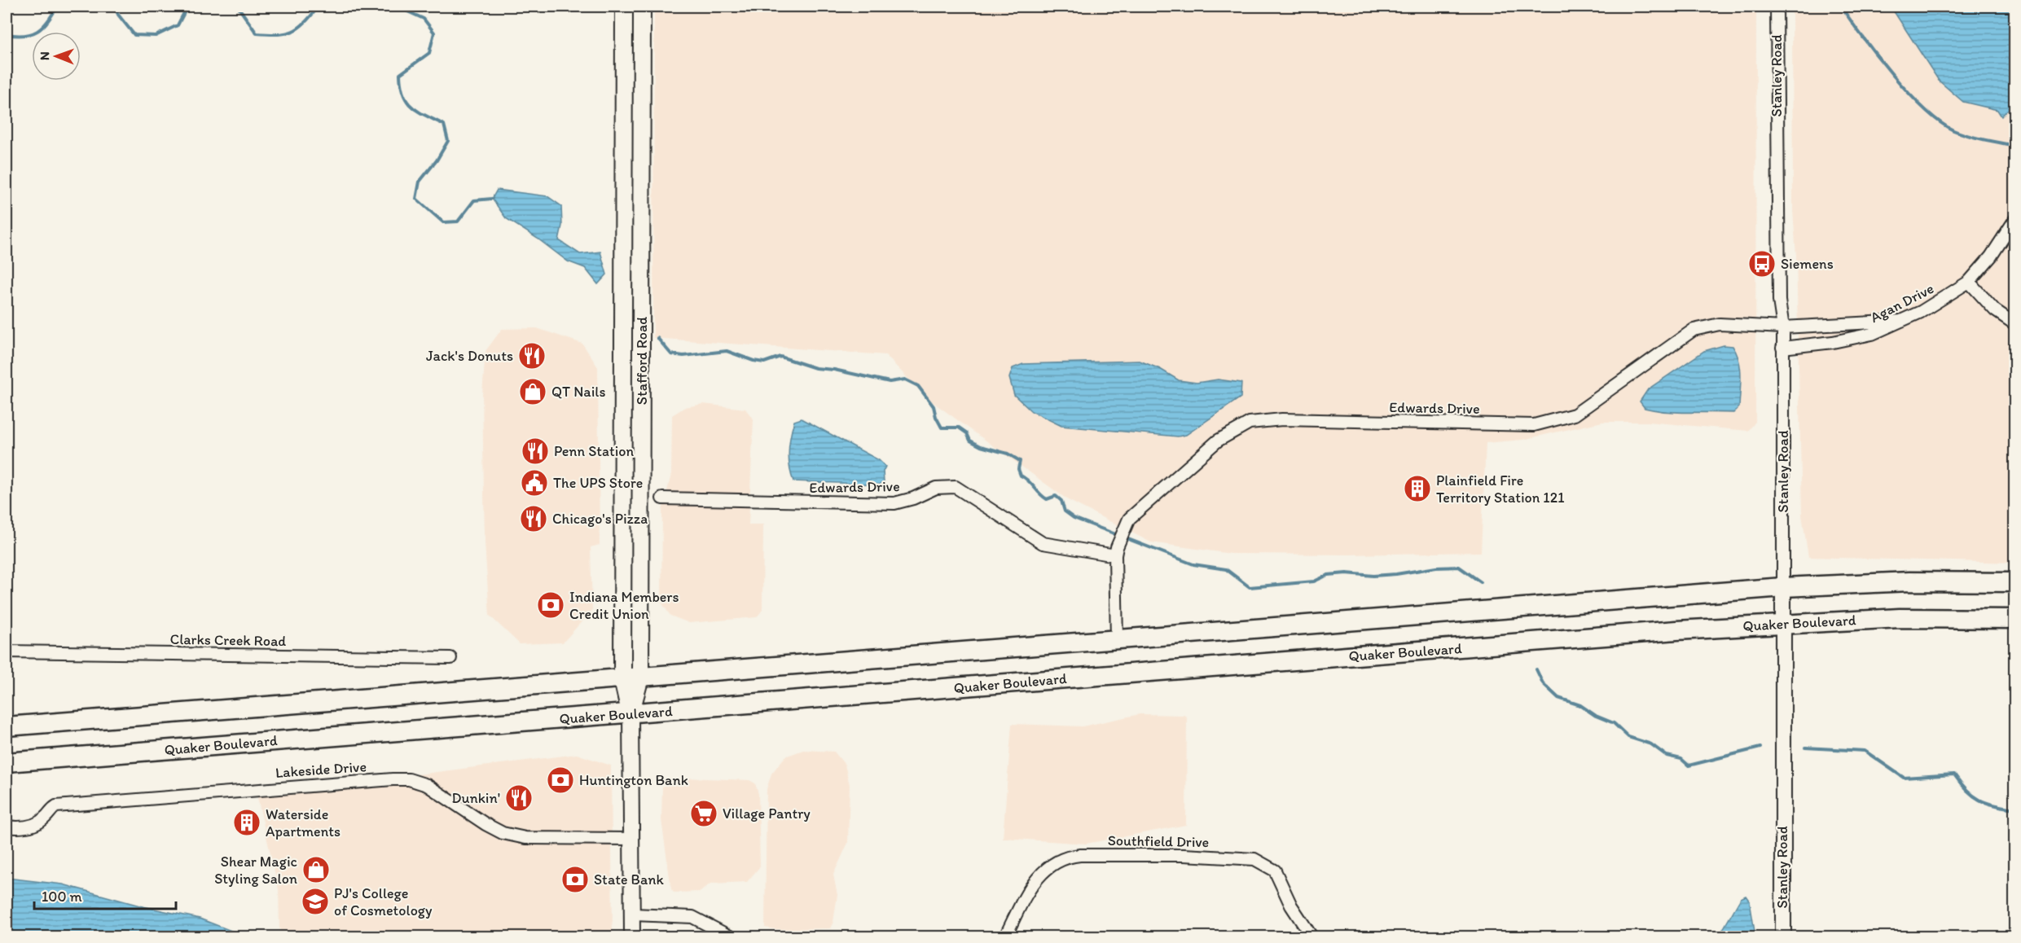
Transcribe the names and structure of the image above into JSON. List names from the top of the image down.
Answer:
{
  "streets": {
    "main road": ["Stafford Road", "Quaker Boulevard"],
    "street": [
      "Stanley Road",
      "Agan Drive",
      "Edwards Drive",
      "Clarks Creek Road",
      "Lakeside Drive",
      "Southfield Drive"
    ]
  },
  "crossings": [
    ["Stanley Road", "Agan Drive"],
    ["Stanley Road", "Edwards Drive"],
    ["Stanley Road", "Quaker Boulevard"],
    ["Agan Drive", "Edwards Drive"],
    ["Stafford Road", "Quaker Boulevard"],
    ["Stafford Road", "Lakeside Drive"]
  ],
  "places": {
    "bus stop": ["Siemens"],
    "restaurant": [
      "Jack's Donuts",
      "Penn Station",
      "Chicago's Pizza",
      "Dunkin'"
    ],
    "shop": ["QT Nails", "Shear Magic Styling Salon"],
    "public building": ["The UPS Store"],
    "building": ["Plainfield Fire Territory Station 121", "Waterside Apartments"],
    "bank": ["Indiana Members Credit Union", "Huntington Bank", "State Bank"],
    "supermarket": ["Village Pantry"],
    "school or university": ["PJ's College of Cosmetology"]
  },
  "scale_bar": "100 m",
  "north": "left"
}
